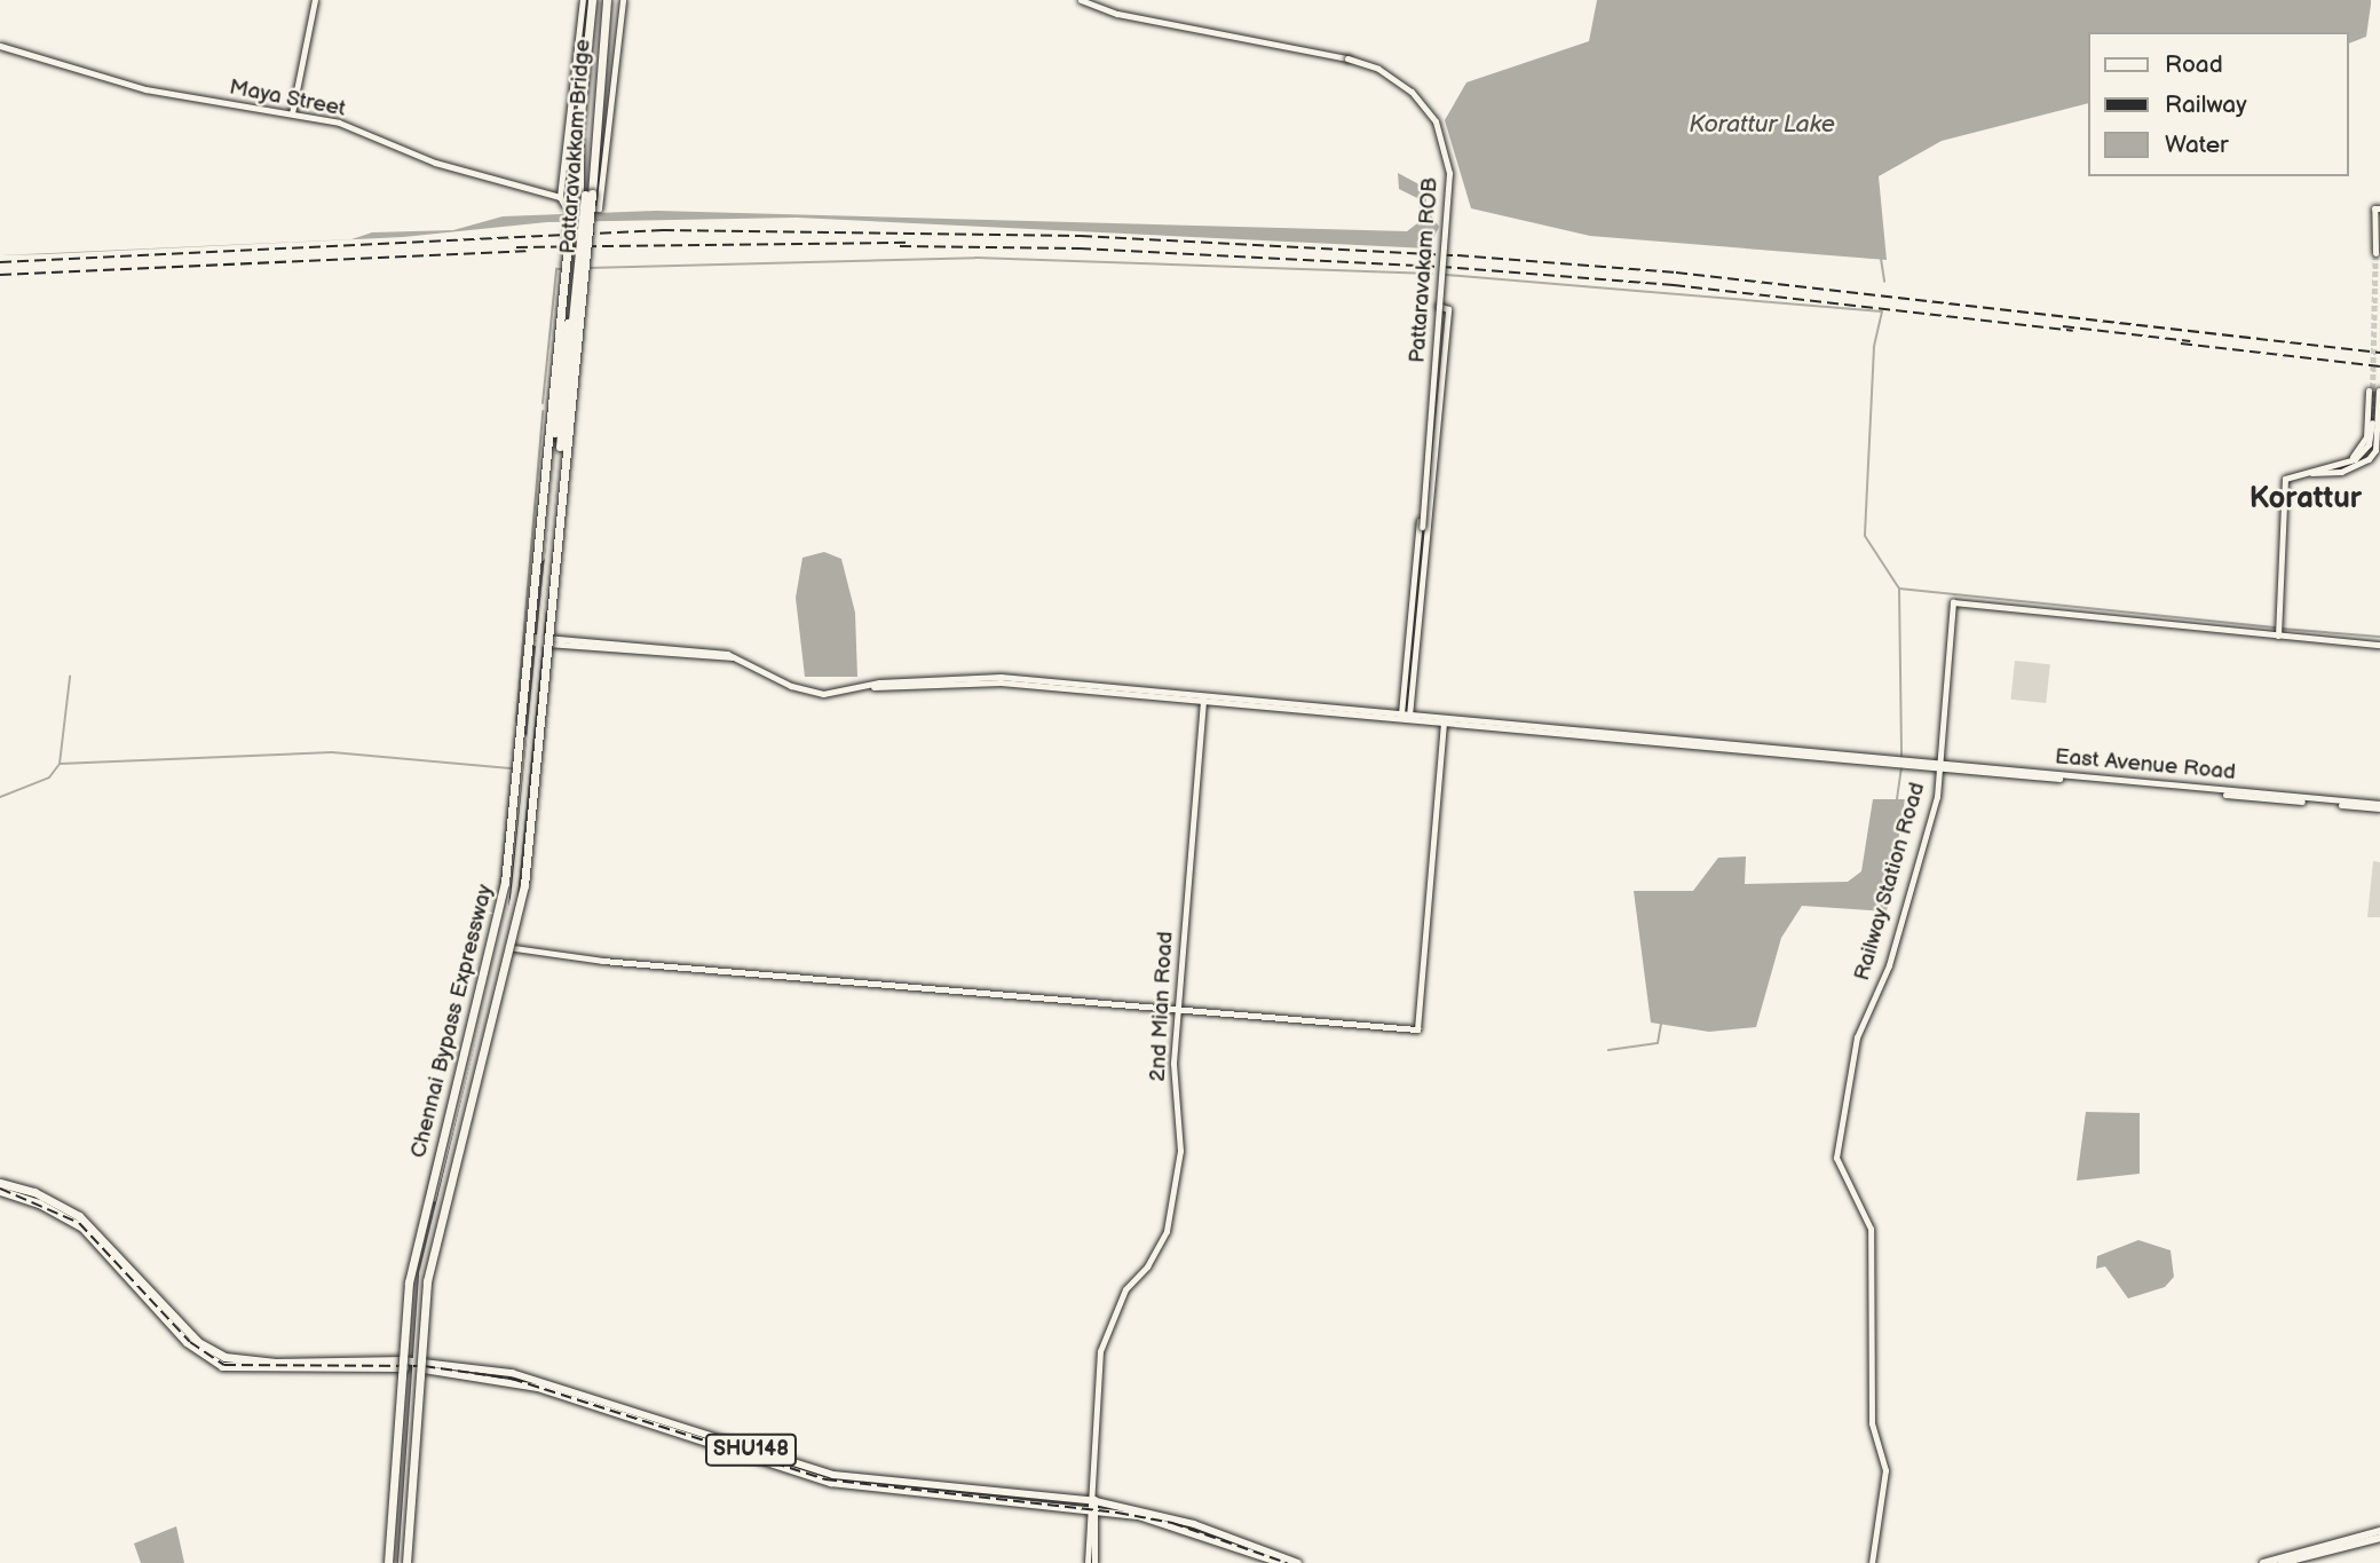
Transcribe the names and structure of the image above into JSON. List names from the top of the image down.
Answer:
{
  "streets": {
    "highway": ["Pattaravakkam Bridge", "Chennai Bypass Expressway", "SHU148"],
    "street": [
      "Maya Street",
      "Pattaravakam ROB",
      "East Avenue Road",
      "Railway Station Road",
      "2nd Mian Road"
    ]
  },
  "crossings": [
    ["Pattaravakkam Bridge", "Chennai Bypass Expressway"],
    ["East Avenue Road", "Railway Station Road"],
    ["2nd Mian Road", "SHU148"]
  ],
  "districts": ["Korattur"],
  "water": ["Korattur Lake"],
  "legend": ["Road", "Railway", "Water"]
}
